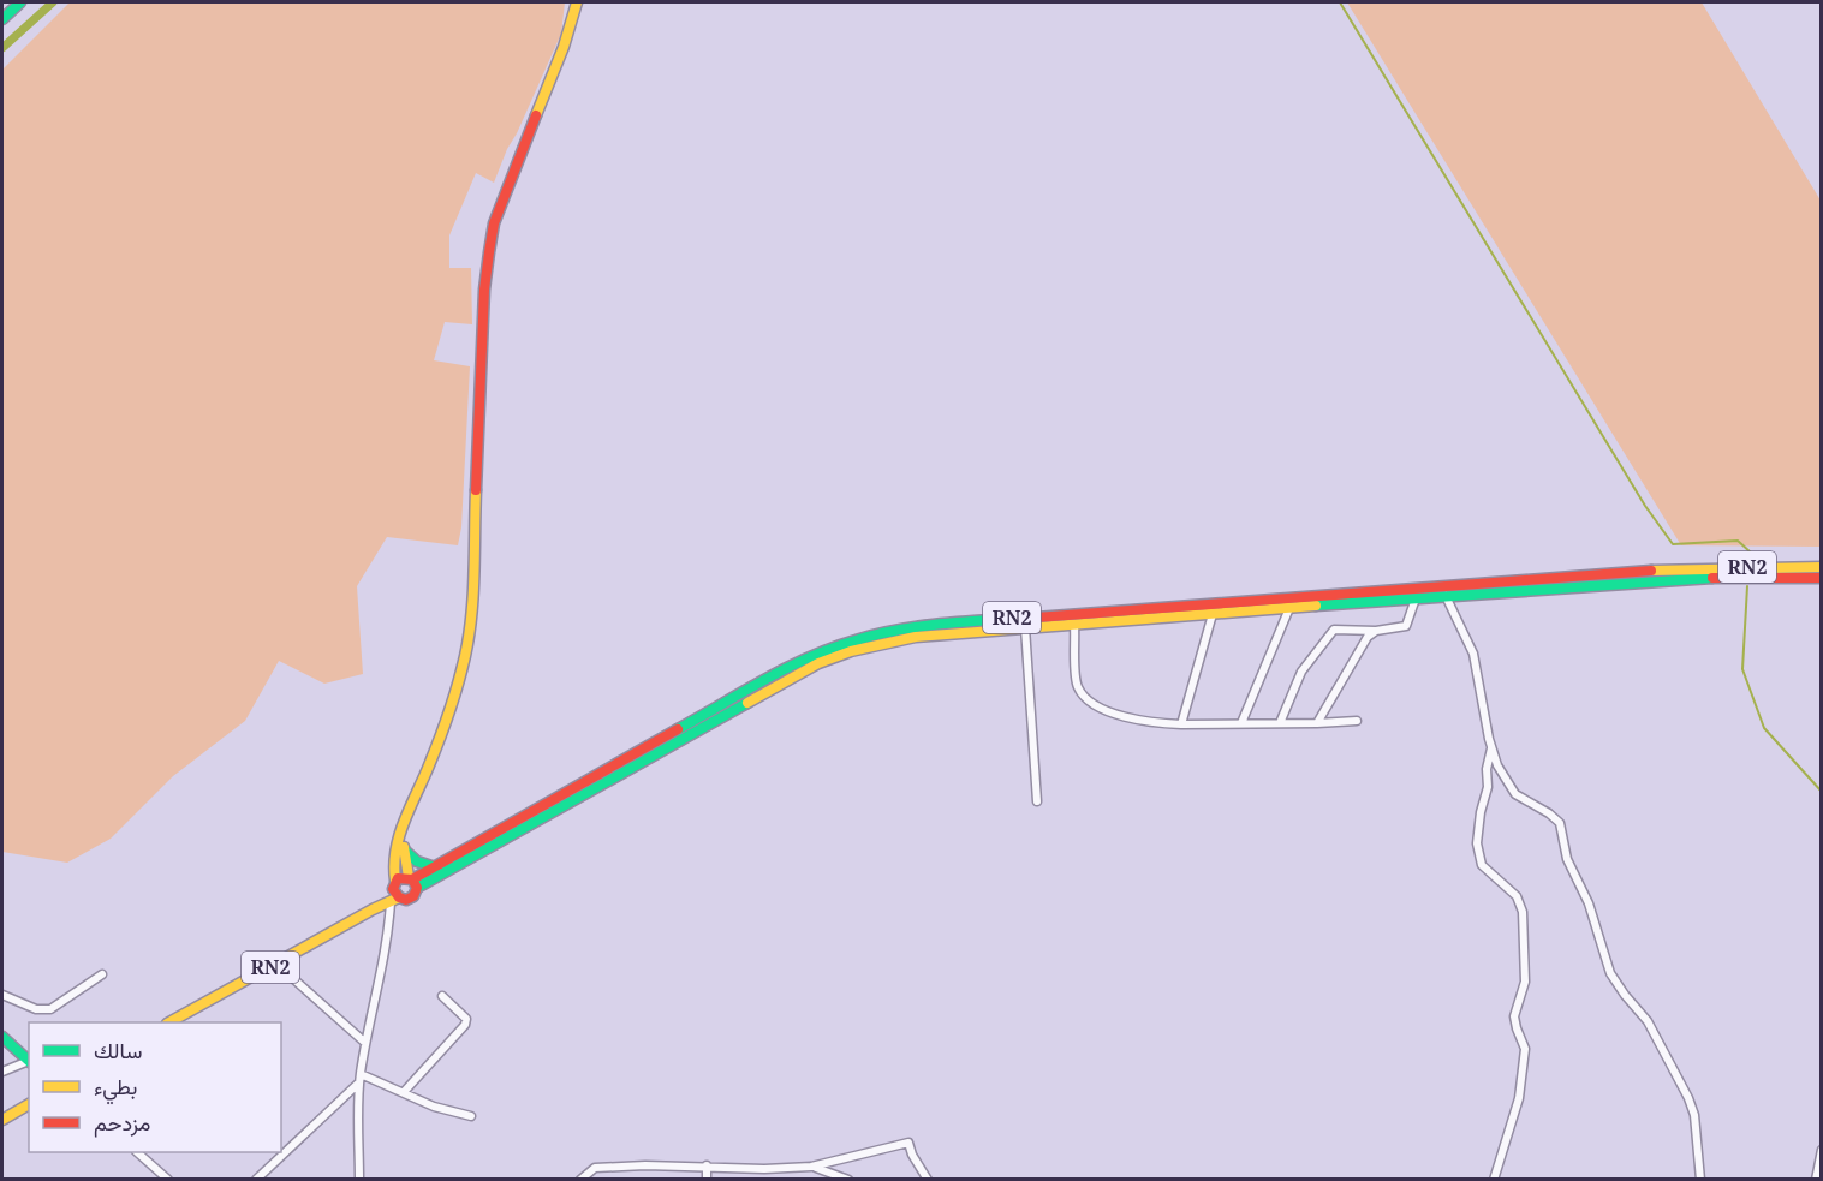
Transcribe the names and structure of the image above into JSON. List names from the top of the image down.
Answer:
{
  "streets": {
    "main road": ["RN2"]
  },
  "legend": ["سالك", "بطيء", "مزدحم"]
}
